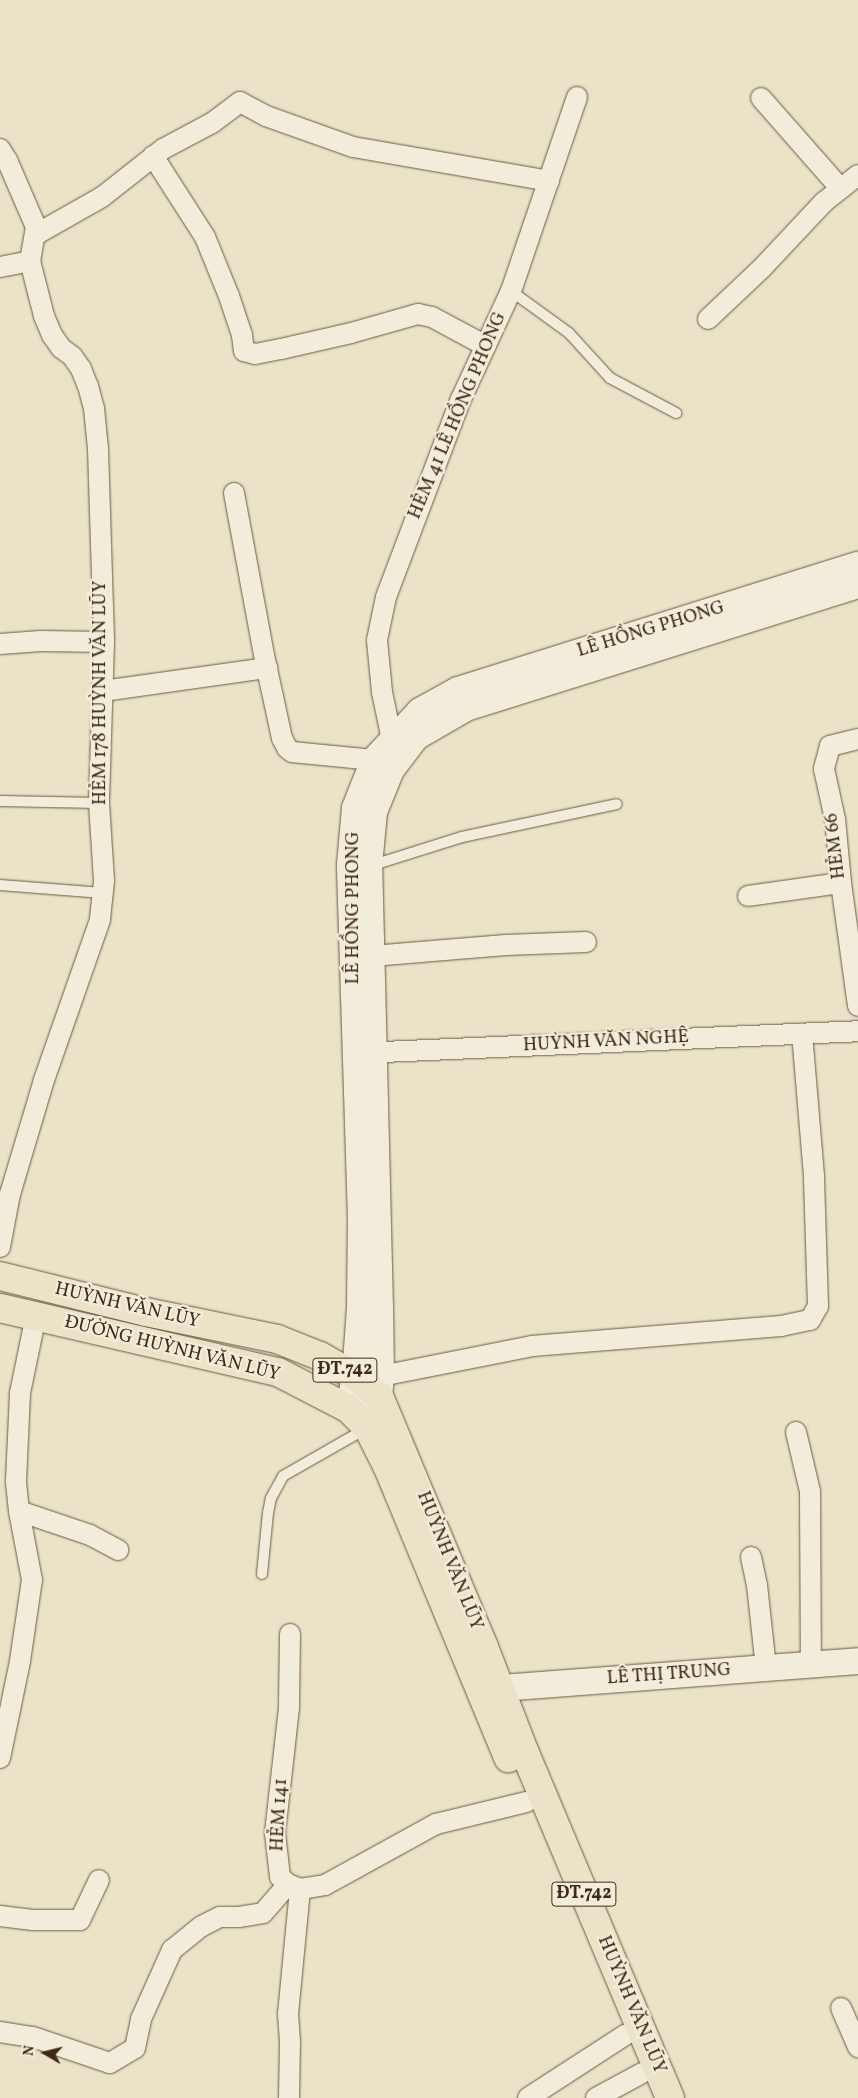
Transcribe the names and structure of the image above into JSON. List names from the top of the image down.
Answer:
{
  "streets": {
    "main road": ["HUỲNH VĂN LŨY", "ĐƯỜNG HUỲNH VĂN LŨY", "ĐT.742"],
    "street": [
      "HẺM 41 LÊ HỒNG PHONG",
      "LÊ HỒNG PHONG",
      "HẺM 178 HUỲNH VĂN LŨY",
      "HẺM 66",
      "HUỲNH VĂN NGHỆ",
      "LÊ THỊ TRUNG",
      "HẺM 141"
    ]
  },
  "crossings": [
    ["HẺM 41 LÊ HỒNG PHONG", "LÊ HỒNG PHONG"],
    ["LÊ HỒNG PHONG", "HUỲNH VĂN NGHỆ"],
    ["LÊ HỒNG PHONG", "HUỲNH VĂN LŨY"],
    ["LÊ HỒNG PHONG", "ĐƯỜNG HUỲNH VĂN LŨY"],
    ["HUỲNH VĂN LŨY", "ĐƯỜNG HUỲNH VĂN LŨY"],
    ["HUỲNH VĂN LŨY", "LÊ THỊ TRUNG"],
    ["ĐƯỜNG HUỲNH VĂN LŨY", "LÊ THỊ TRUNG"]
  ],
  "north": "left"
}
